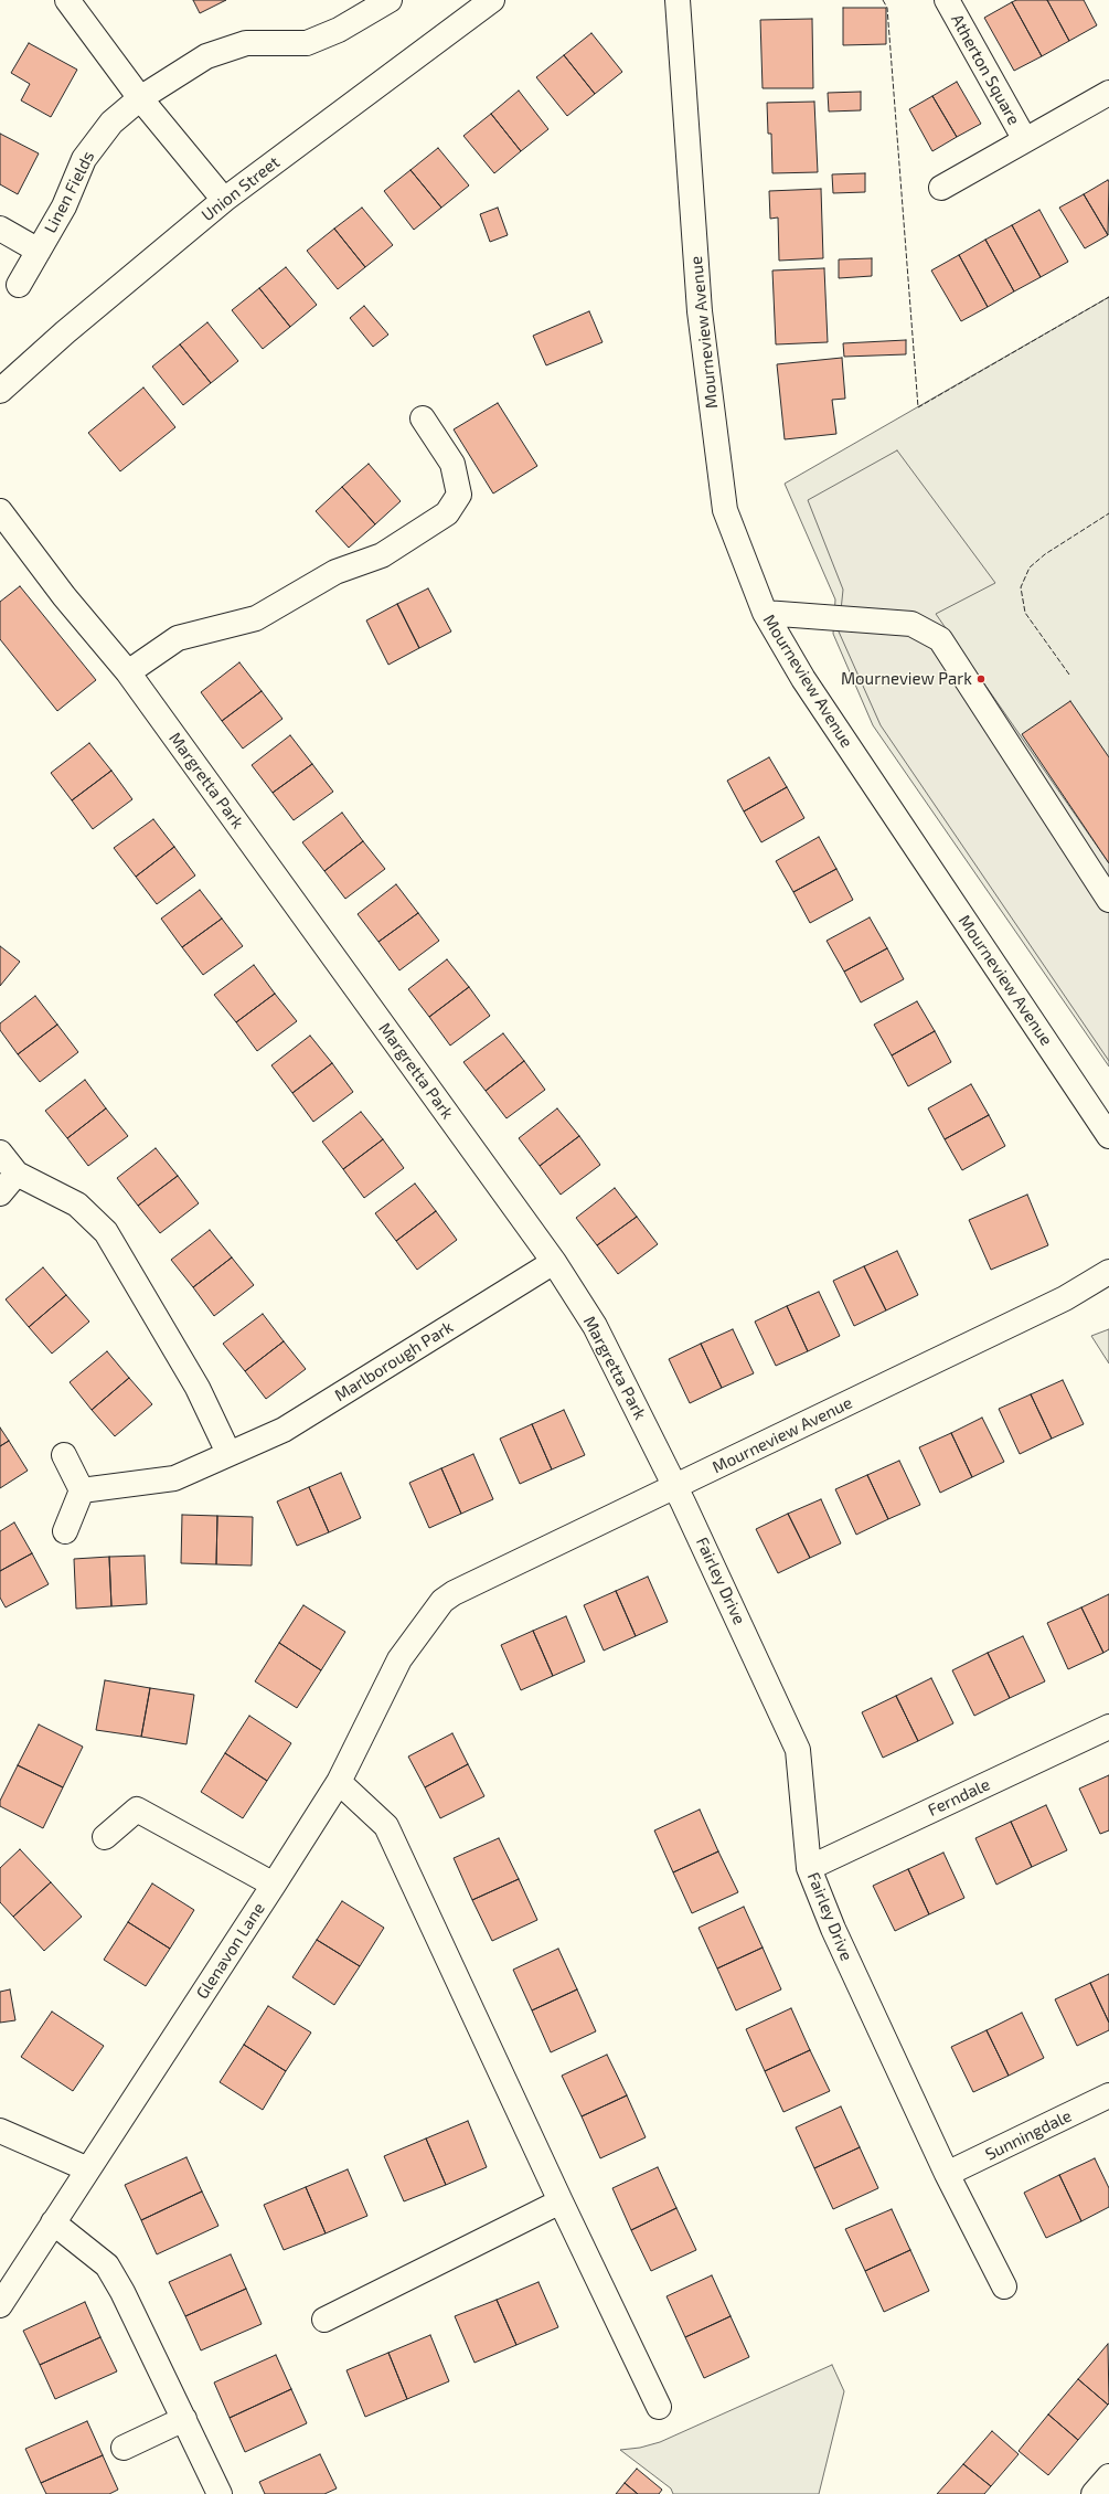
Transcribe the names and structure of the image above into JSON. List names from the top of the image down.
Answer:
{
  "streets": {
    "street": [
      "Atherton Square",
      "Union Street",
      "Linen Fields",
      "Mourneview Avenue",
      "Margretta Park",
      "Marlborough Park",
      "Fairley Drive",
      "Ferndale",
      "Glenavon Lane",
      "Sunningdale"
    ]
  },
  "crossings": [
    ["Mourneview Avenue", "Margretta Park"],
    ["Mourneview Avenue", "Fairley Drive"],
    ["Mourneview Avenue", "Glenavon Lane"],
    ["Margretta Park", "Marlborough Park"],
    ["Margretta Park", "Fairley Drive"],
    ["Fairley Drive", "Ferndale"],
    ["Fairley Drive", "Sunningdale"]
  ],
  "places": ["Mourneview Park"]
}
